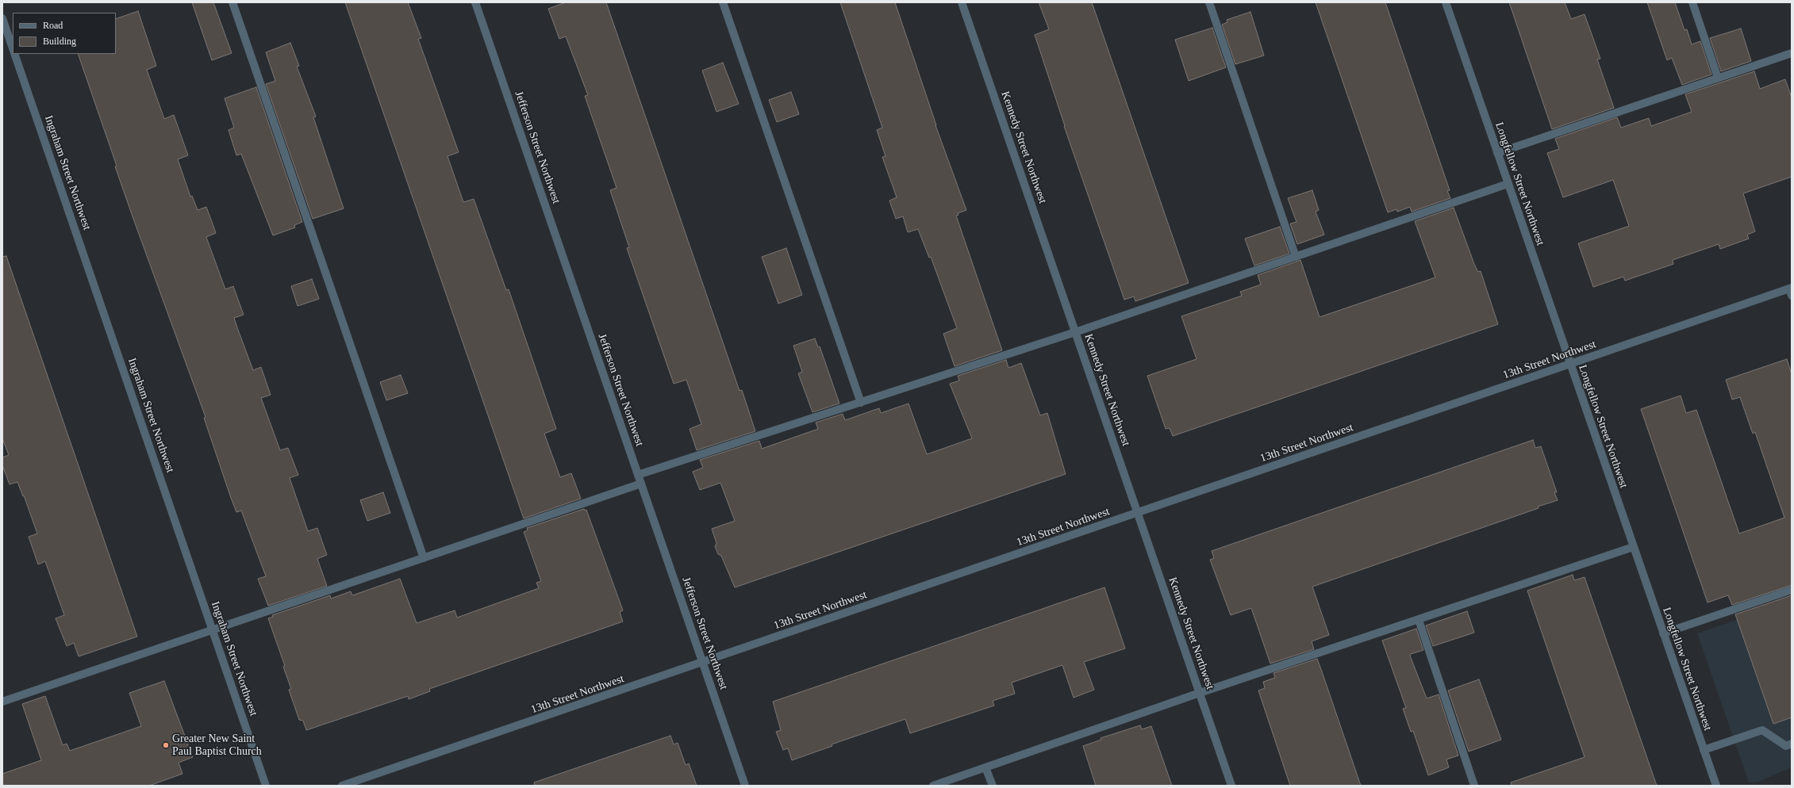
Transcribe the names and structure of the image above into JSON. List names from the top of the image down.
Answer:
{
  "streets": {
    "street": [
      "Jefferson Street Northwest",
      "Kennedy Street Northwest",
      "Ingraham Street Northwest",
      "Longfellow Street Northwest",
      "13th Street Northwest"
    ]
  },
  "crossings": [
    ["Jefferson Street Northwest", "13th Street Northwest"],
    ["Kennedy Street Northwest", "13th Street Northwest"],
    ["Longfellow Street Northwest", "13th Street Northwest"]
  ],
  "places": ["Greater New Saint Paul Baptist Church"],
  "legend": ["Road", "Building"]
}
